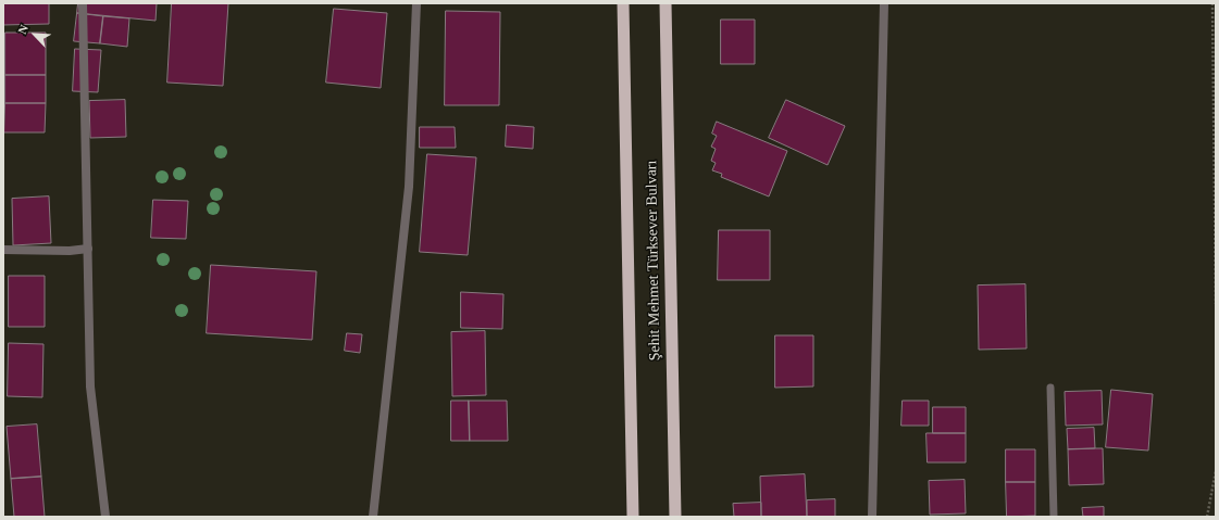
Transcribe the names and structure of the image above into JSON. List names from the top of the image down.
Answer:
{
  "streets": {
    "highway": ["Şehit Mehmet Türksever Bulvarı"]
  },
  "north": "top left"
}
